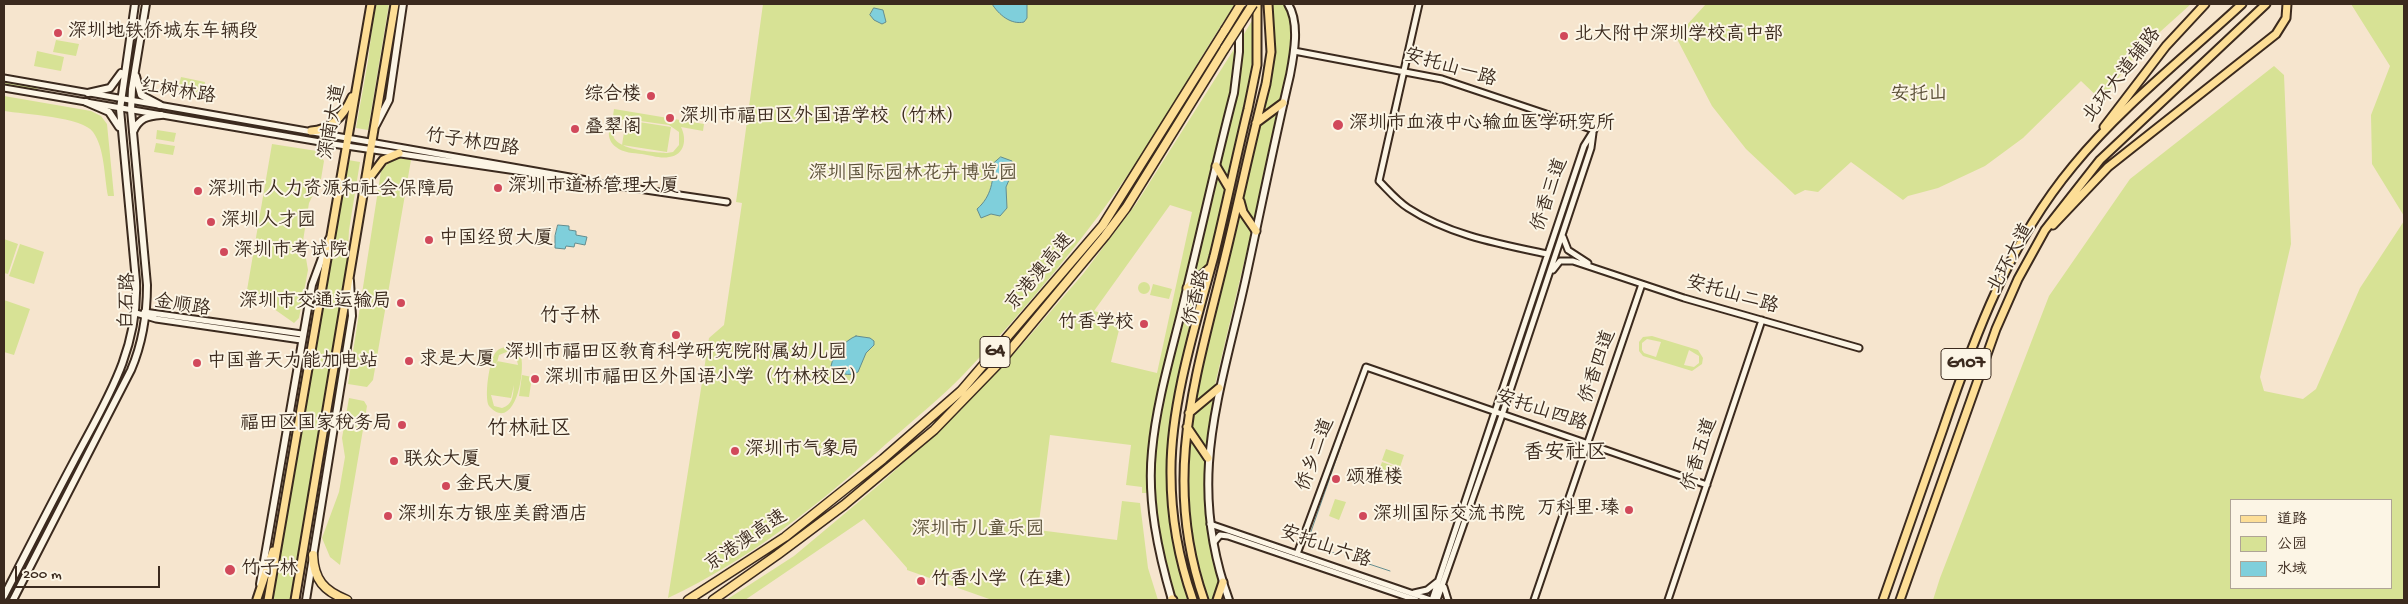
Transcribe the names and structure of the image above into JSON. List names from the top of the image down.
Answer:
{
  "streets": {
    "highway": ["京港澳高速", "G4"],
    "main road": [
      "北环大道辅路",
      "深南大道",
      "北环大道",
      "侨香路",
      "白石路",
      "G107"
    ],
    "street": [
      "安托山一路",
      "红树林路",
      "竹子林四路",
      "侨香三道",
      "安托山二路",
      "金顺路",
      "侨香四道",
      "安托山四路",
      "侨乡二道",
      "侨香五道",
      "安托山六路"
    ]
  },
  "crossings": [
    ["安托山一路", "侨香三道"],
    ["北环大道辅路", "北环大道"],
    ["红树林路", "深南大道"],
    ["红树林路", "竹子林四路"],
    ["红树林路", "白石路"],
    ["深南大道", "竹子林四路"],
    ["侨香三道", "安托山四路"],
    ["侨香三道", "安托山六路"],
    ["安托山二路", "侨香四道"],
    ["安托山二路", "侨香五道"],
    ["白石路", "金顺路"],
    ["侨香四道", "安托山四路"],
    ["安托山四路", "侨乡二道"],
    ["安托山四路", "侨香五道"],
    ["侨乡二道", "安托山六路"]
  ],
  "districts": ["竹子林", "竹林社区", "香安社区"],
  "parks": ["安托山", "深圳国际园林花卉博览园", "深圳市儿童乐园"],
  "places": [
    "深圳地铁侨城东车辆段",
    "北大附中深圳学校高中部",
    "综合楼",
    "深圳市福田区外国语学校（竹林）",
    "深圳市血液中心输血医学研究所",
    "叠翠阁",
    "深圳市道桥管理大厦",
    "深圳市人力资源和社会保障局",
    "深圳人才园",
    "中国经贸大厦",
    "深圳市考试院",
    "深圳市交通运输局",
    "竹香学校",
    "深圳市福田区教育科学研究院附属幼儿园",
    "求是大厦",
    "中国普天力能加电站",
    "深圳市福田区外国语小学（竹林校区）",
    "福田区国家税务局",
    "深圳市气象局",
    "联众大厦",
    "颂雅楼",
    "金民大厦",
    "万科里·瑧",
    "深圳东方银座美爵酒店",
    "深圳国际交流书院",
    "竹子林",
    "竹香小学（在建）"
  ],
  "legend": ["道路", "公园", "水域"],
  "scale_bar": "200 m"
}
